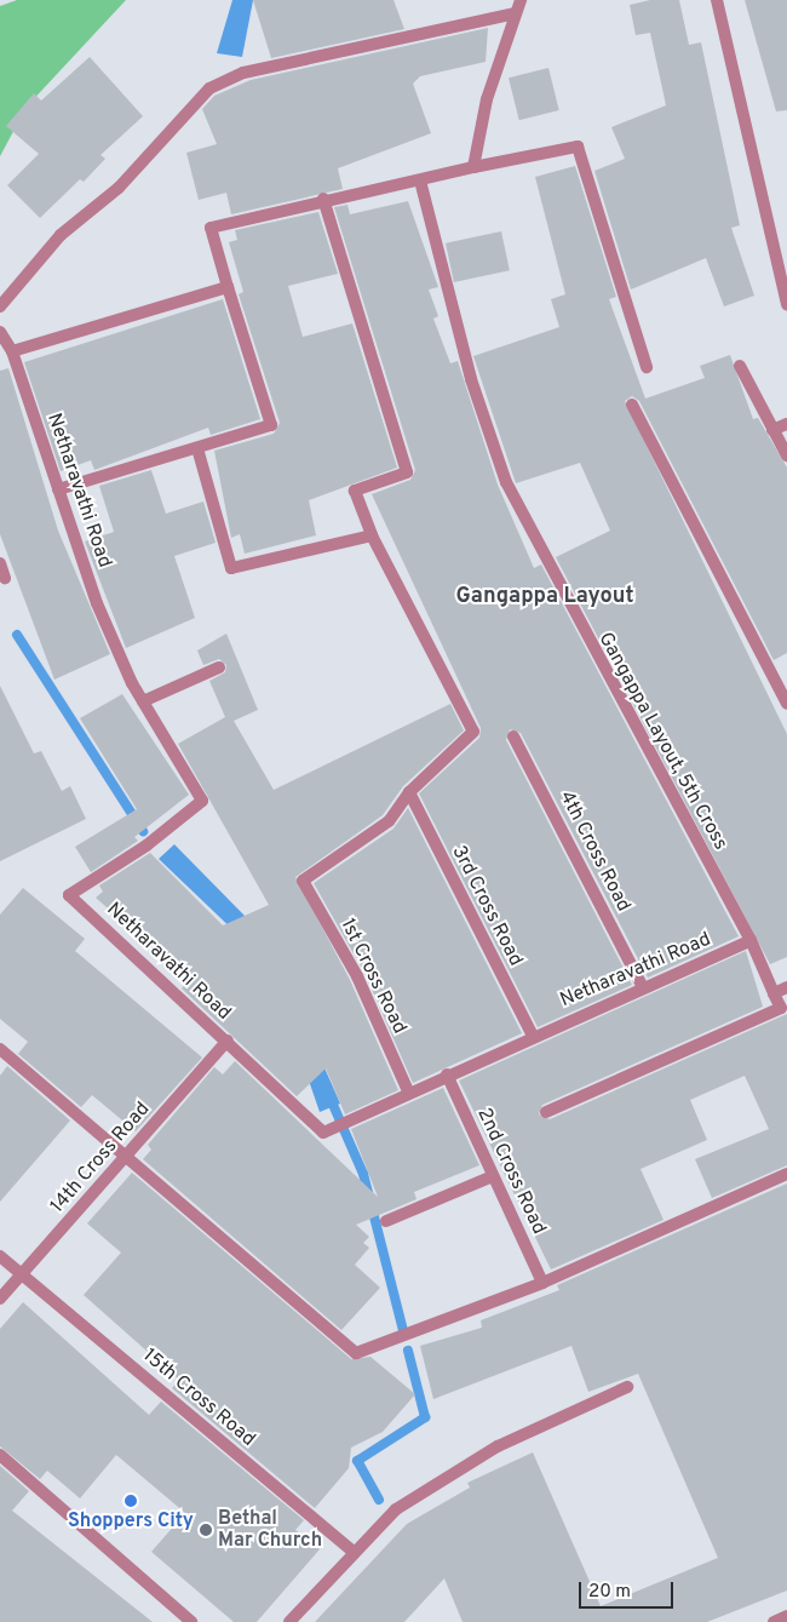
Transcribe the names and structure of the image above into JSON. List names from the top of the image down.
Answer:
{
  "streets": {
    "street": [
      "Netharavathi Road",
      "Gangappa Layout, 5th Cross",
      "4th Cross Road",
      "3rd Cross Road",
      "1st Cross Road",
      "14th Cross Road",
      "2nd Cross Road",
      "15th Cross Road"
    ]
  },
  "crossings": [
    ["Netharavathi Road", "Gangappa Layout, 5th Cross"],
    ["Netharavathi Road", "4th Cross Road"],
    ["Netharavathi Road", "3rd Cross Road"],
    ["Netharavathi Road", "1st Cross Road"],
    ["Netharavathi Road", "14th Cross Road"],
    ["Netharavathi Road", "2nd Cross Road"],
    ["3rd Cross Road", "1st Cross Road"],
    ["14th Cross Road", "15th Cross Road"]
  ],
  "districts": ["Gangappa Layout"],
  "places": ["Shoppers City", "Bethal Mar Church"],
  "scale_bar": "20 m"
}
